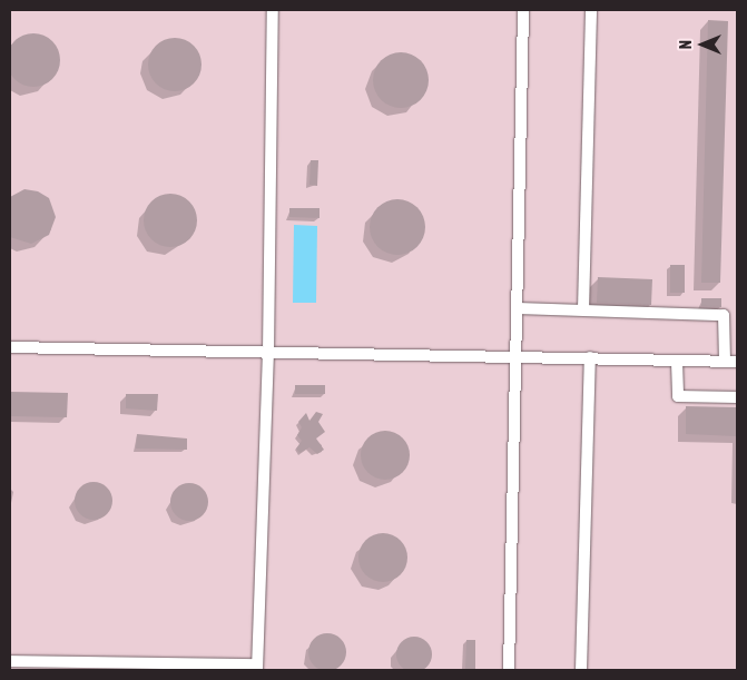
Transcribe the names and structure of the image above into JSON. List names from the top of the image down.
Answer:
{
  "north": "left"
}
